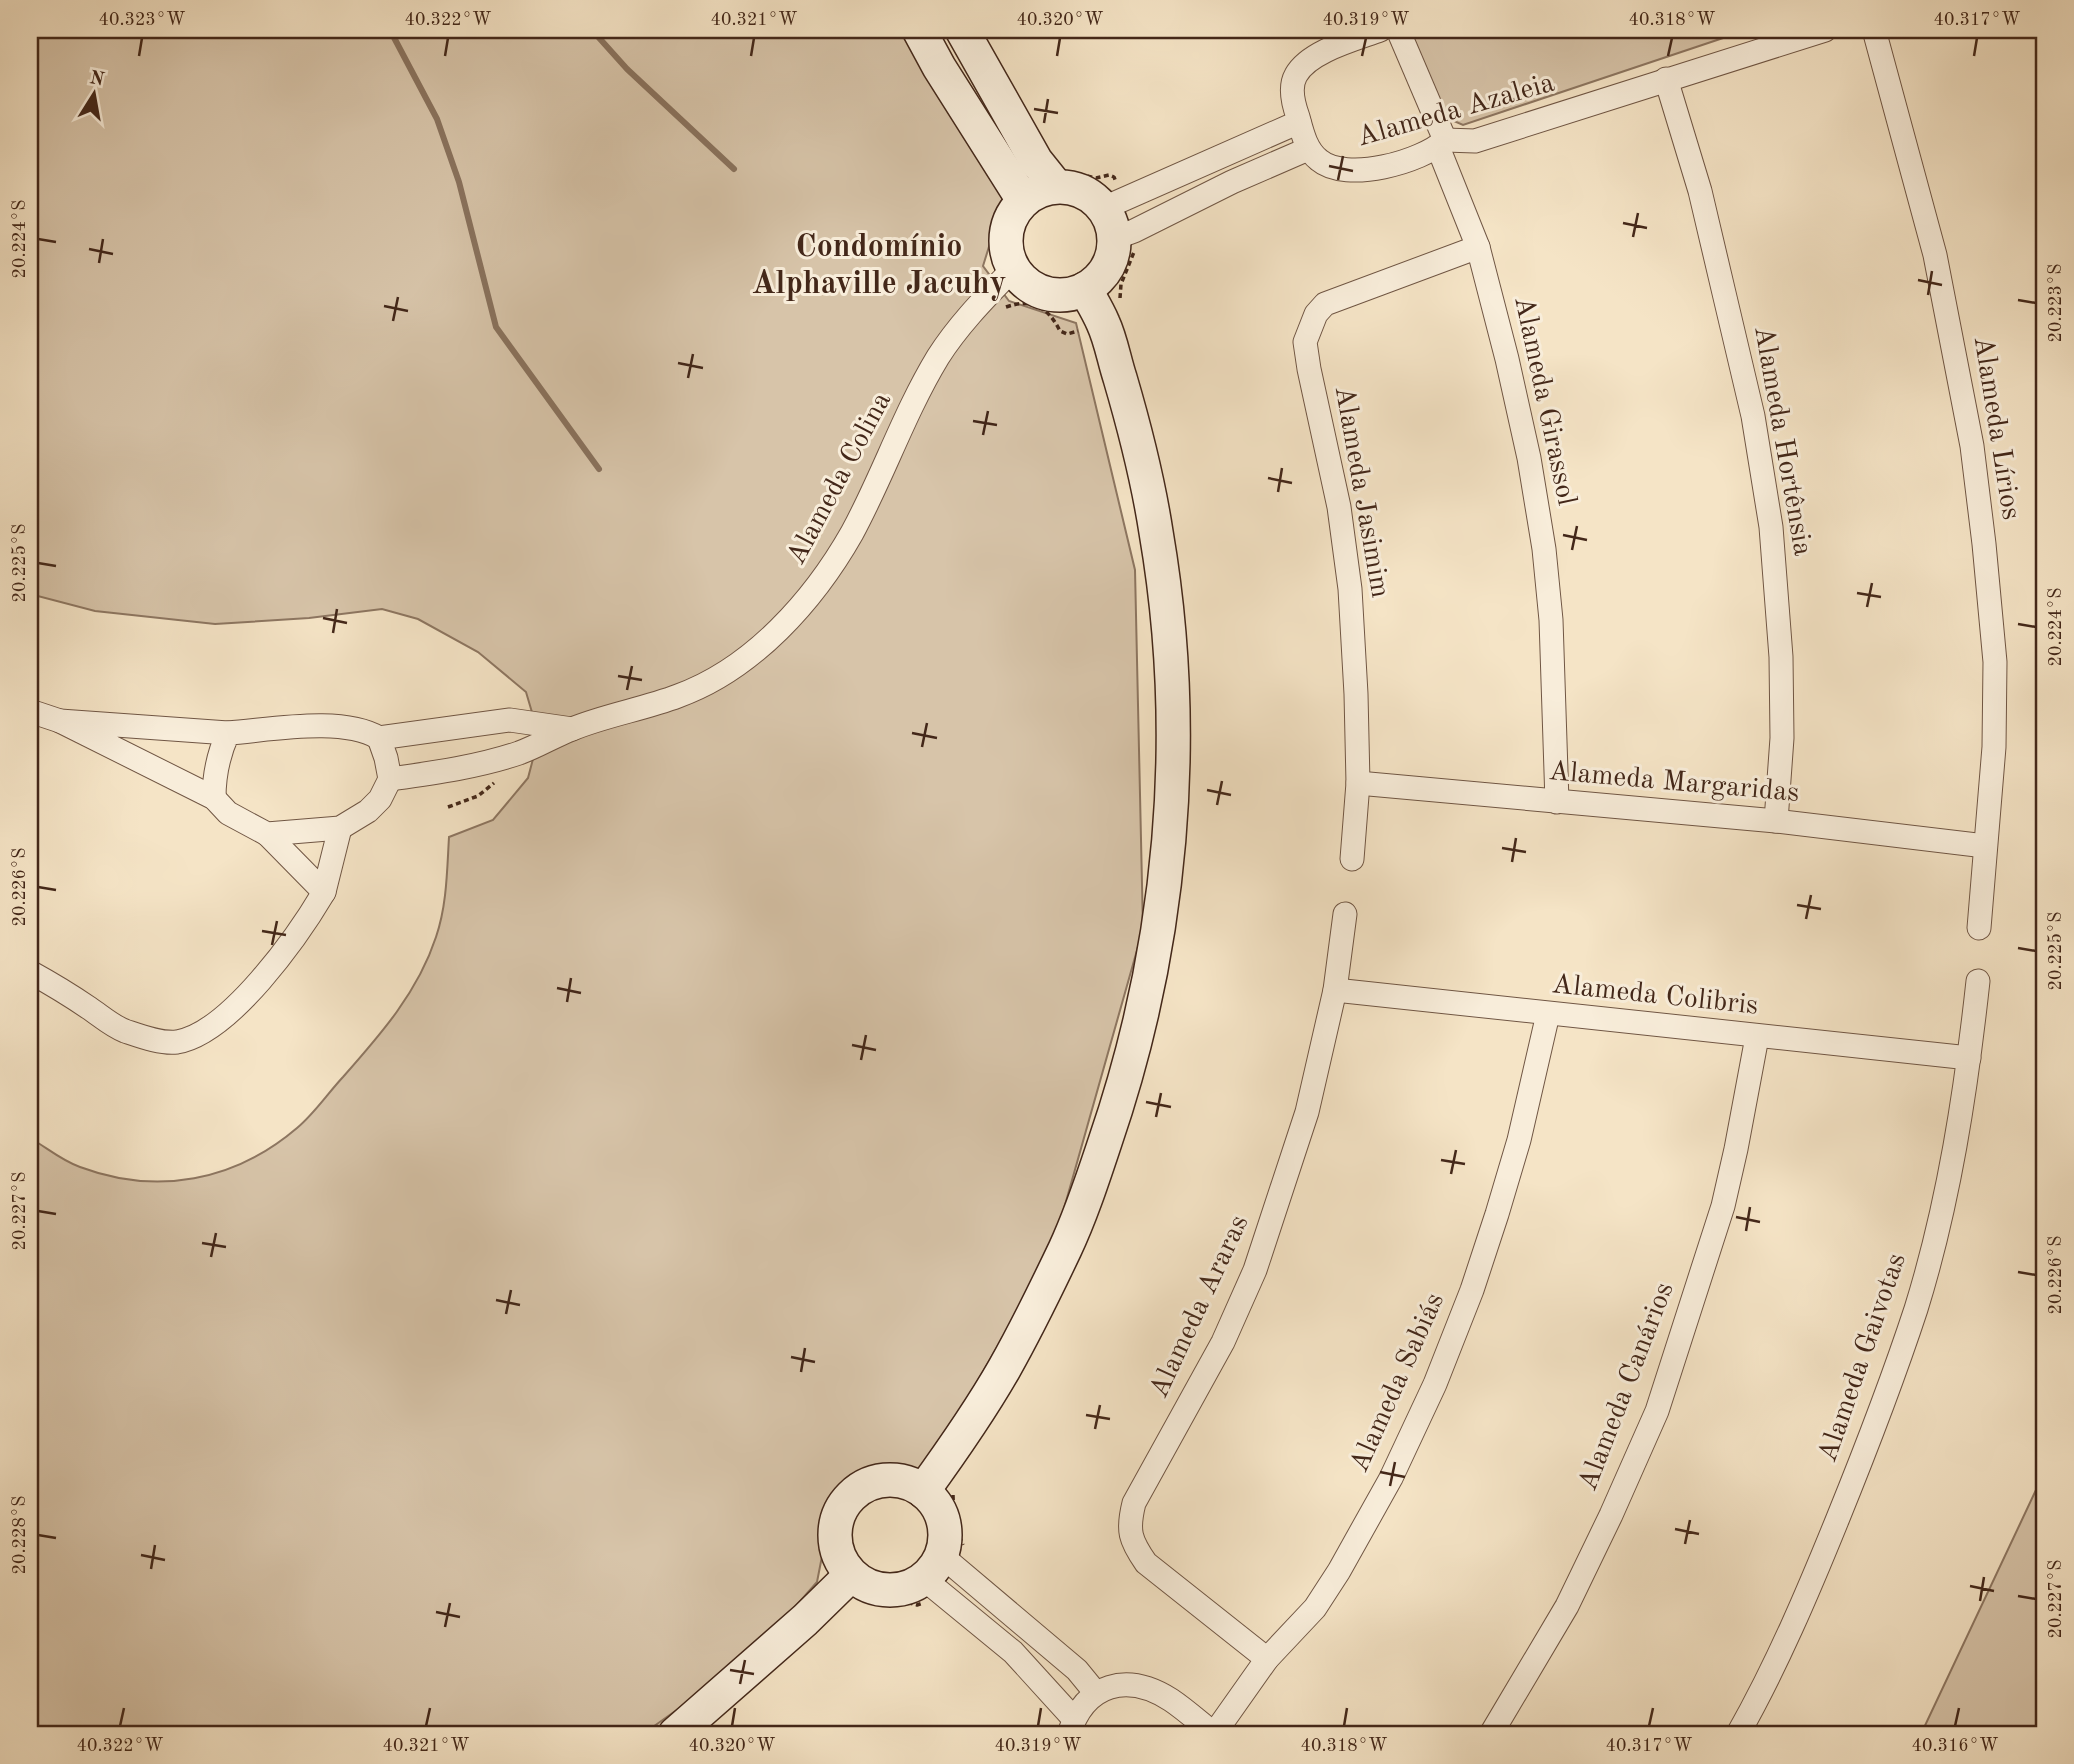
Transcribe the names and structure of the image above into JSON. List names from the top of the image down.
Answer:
{
  "streets": {
    "street": [
      "Alameda Azaleia",
      "Alameda Girassol",
      "Alameda Lírios",
      "Alameda Hortênsia",
      "Alameda Colina",
      "Alameda Jasimim",
      "Alameda Margaridas",
      "Alameda Colibris",
      "Alameda Araras",
      "Alameda Gaivotas",
      "Alameda Sabiás",
      "Alameda Canários"
    ]
  },
  "crossings": [
    ["Alameda Azaleia", "Alameda Girassol"],
    ["Alameda Azaleia", "Alameda Hortênsia"],
    ["Alameda Girassol", "Alameda Jasimim"],
    ["Alameda Girassol", "Alameda Margaridas"],
    ["Alameda Lírios", "Alameda Margaridas"],
    ["Alameda Hortênsia", "Alameda Margaridas"],
    ["Alameda Jasimim", "Alameda Margaridas"],
    ["Alameda Colibris", "Alameda Araras"],
    ["Alameda Colibris", "Alameda Gaivotas"],
    ["Alameda Colibris", "Alameda Sabiás"],
    ["Alameda Colibris", "Alameda Canários"],
    ["Alameda Araras", "Alameda Sabiás"]
  ],
  "districts": ["Condomínio Alphaville Jacuhy"],
  "north": "top",
  "coordinates": [
    "40.323°W",
    "40.322°W",
    "40.321°W",
    "40.320°W",
    "40.319°W",
    "40.318°W",
    "40.317°W",
    "20.224°S",
    "20.223°S",
    "20.225°S",
    "20.226°S",
    "20.227°S",
    "20.228°S",
    "40.316°W"
  ]
}
